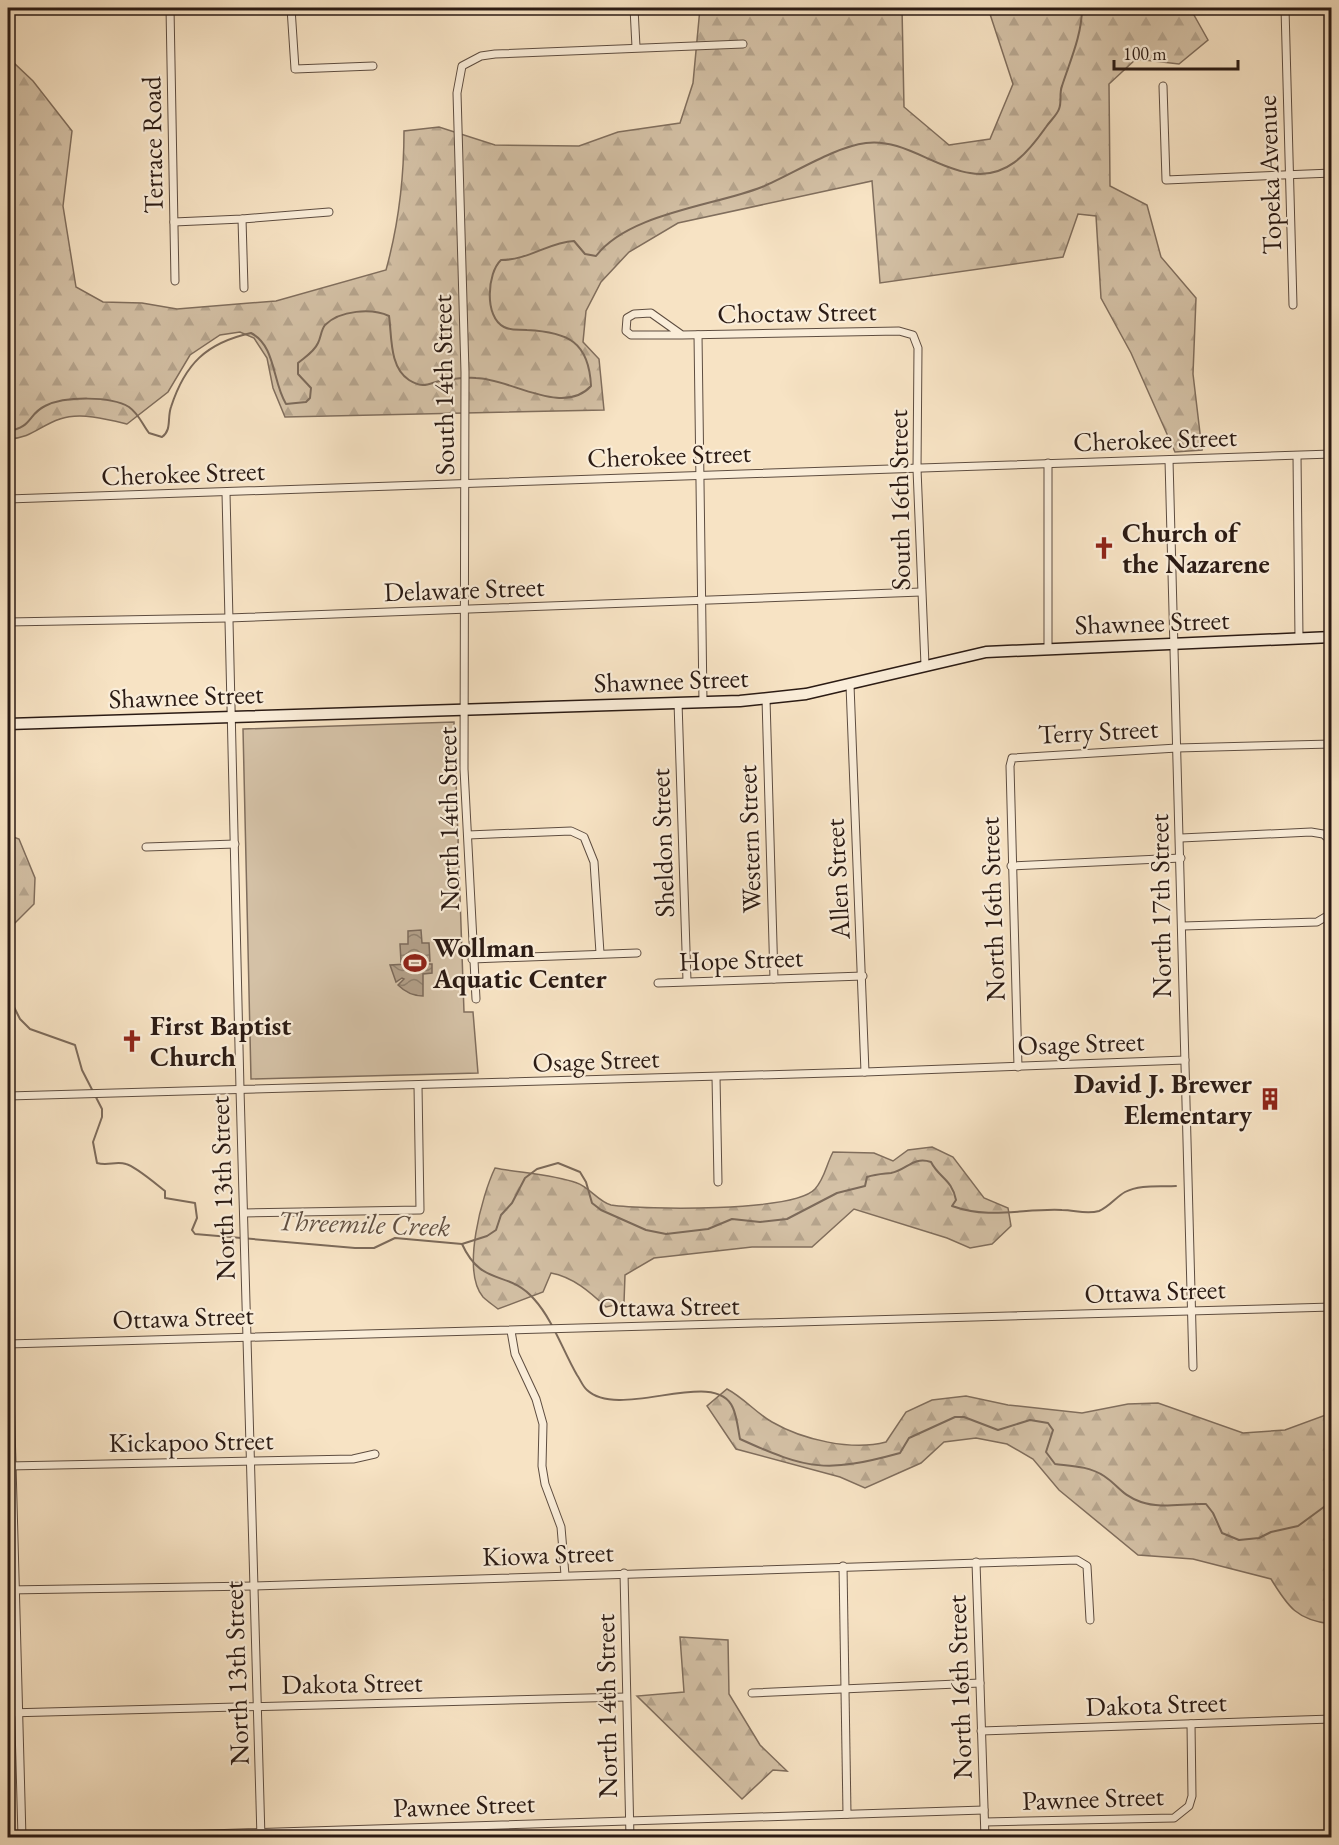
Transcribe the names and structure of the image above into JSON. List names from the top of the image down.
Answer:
{
  "streets": {
    "street": [
      "Terrace Road",
      "Topeka Avenue",
      "Choctaw Street",
      "South 14th Street",
      "Cherokee Street",
      "South 16th Street",
      "Delaware Street",
      "Shawnee Street",
      "Terry Street",
      "North 14th Street",
      "Western Street",
      "Sheldon Street",
      "Allen Street",
      "North 17th Street",
      "North 16th Street",
      "Hope Street",
      "Osage Street",
      "North 13th Street",
      "Ottawa Street",
      "Kickapoo Street",
      "Kiowa Street",
      "Dakota Street",
      "Pawnee Street"
    ]
  },
  "crossings": [
    ["Choctaw Street", "South 16th Street"],
    ["South 14th Street", "Cherokee Street"],
    ["South 14th Street", "Delaware Street"],
    ["South 14th Street", "Shawnee Street"],
    ["South 14th Street", "North 14th Street"],
    ["Cherokee Street", "South 16th Street"],
    ["Cherokee Street", "North 17th Street"],
    ["Cherokee Street", "North 13th Street"],
    ["South 16th Street", "Delaware Street"],
    ["South 16th Street", "Shawnee Street"],
    ["Delaware Street", "North 13th Street"],
    ["Shawnee Street", "North 14th Street"],
    ["Shawnee Street", "Western Street"],
    ["Shawnee Street", "Sheldon Street"],
    ["Shawnee Street", "Allen Street"],
    ["Shawnee Street", "North 17th Street"],
    ["Shawnee Street", "North 13th Street"],
    ["Terry Street", "North 17th Street"],
    ["Terry Street", "North 16th Street"],
    ["North 14th Street", "Kiowa Street"],
    ["North 14th Street", "Dakota Street"],
    ["North 14th Street", "Pawnee Street"],
    ["Western Street", "Hope Street"],
    ["Sheldon Street", "Hope Street"],
    ["Allen Street", "Hope Street"],
    ["Allen Street", "Osage Street"],
    ["North 17th Street", "Osage Street"],
    ["North 17th Street", "Ottawa Street"],
    ["North 16th Street", "Osage Street"],
    ["North 16th Street", "Kiowa Street"],
    ["North 16th Street", "Dakota Street"],
    ["North 16th Street", "Pawnee Street"],
    ["Osage Street", "North 13th Street"],
    ["North 13th Street", "Ottawa Street"],
    ["North 13th Street", "Kickapoo Street"],
    ["North 13th Street", "Kiowa Street"],
    ["North 13th Street", "Dakota Street"],
    ["North 13th Street", "Pawnee Street"],
    ["Dakota Street", "Pawnee Street"]
  ],
  "water": ["Threemile Creek"],
  "places": {
    "church": ["Church of the Nazarene", "First Baptist Church"],
    "sports": ["Wollman Aquatic Center"],
    "building": ["David J. Brewer Elementary"]
  },
  "scale_bar": "100 m"
}
